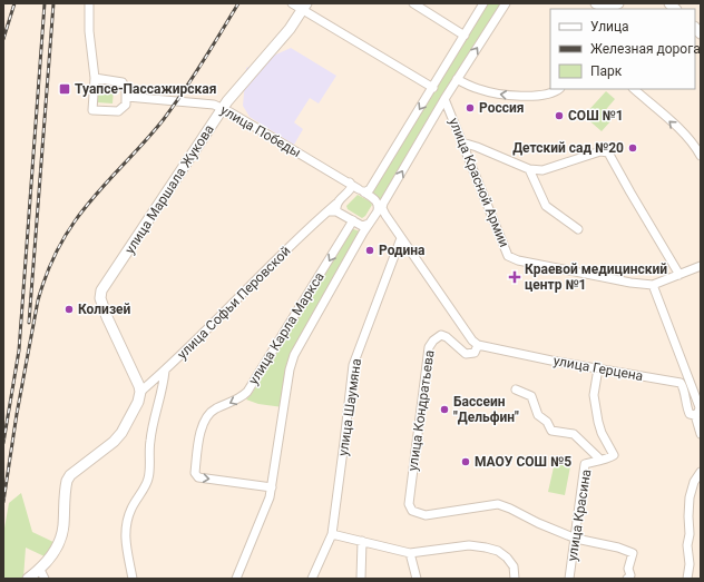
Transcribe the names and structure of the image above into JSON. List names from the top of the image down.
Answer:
{
  "streets": {
    "main road": ["улица Маршала Жукова"],
    "street": [
      "улица Победы",
      "улица Красной Армии",
      "улица Софьи Перовской",
      "улица Карла Маркса",
      "улица Герцена",
      "улица Шаумяна",
      "улица Кондратьева",
      "улица Красина"
    ]
  },
  "crossings": [
    ["улица Победы", "улица Маршала Жукова"],
    ["улица Победы", "улица Софьи Перовской"],
    ["улица Победы", "улица Карла Маркса"],
    ["улица Красной Армии", "улица Карла Маркса"],
    ["улица Маршала Жукова", "улица Софьи Перовской"],
    ["улица Герцена", "улица Кондратьева"],
    ["улица Герцена", "улица Красина"],
    ["улица Кондратьева", "улица Красина"]
  ],
  "places": {
    "transit": ["Туапсе-Пассажирская"],
    "other": [
      "Россия",
      "СОШ №1",
      "Детский сад №20",
      "Родина",
      "Колизей",
      "Бассеин \"Дельфин\"",
      "МАОУ СОШ №5"
    ],
    "health": ["Краевой медицинский центр №1"]
  },
  "legend": ["Улица", "Железная дорога", "Парк"]
}
